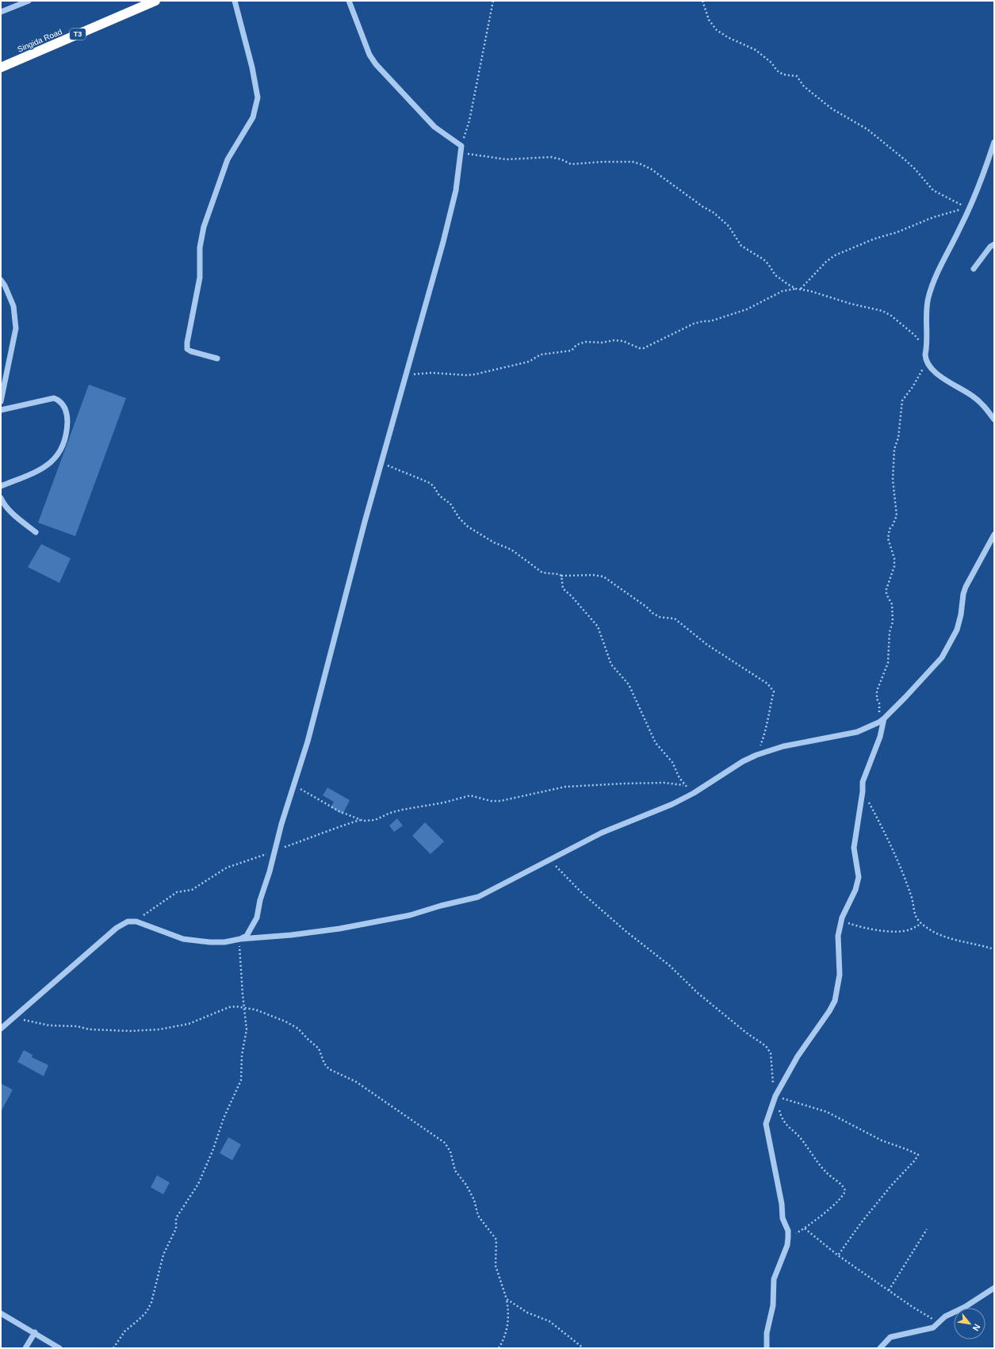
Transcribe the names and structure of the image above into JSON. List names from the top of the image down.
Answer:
{
  "streets": {
    "highway": ["T3", "Singida Road"]
  },
  "north": "bottom right"
}
